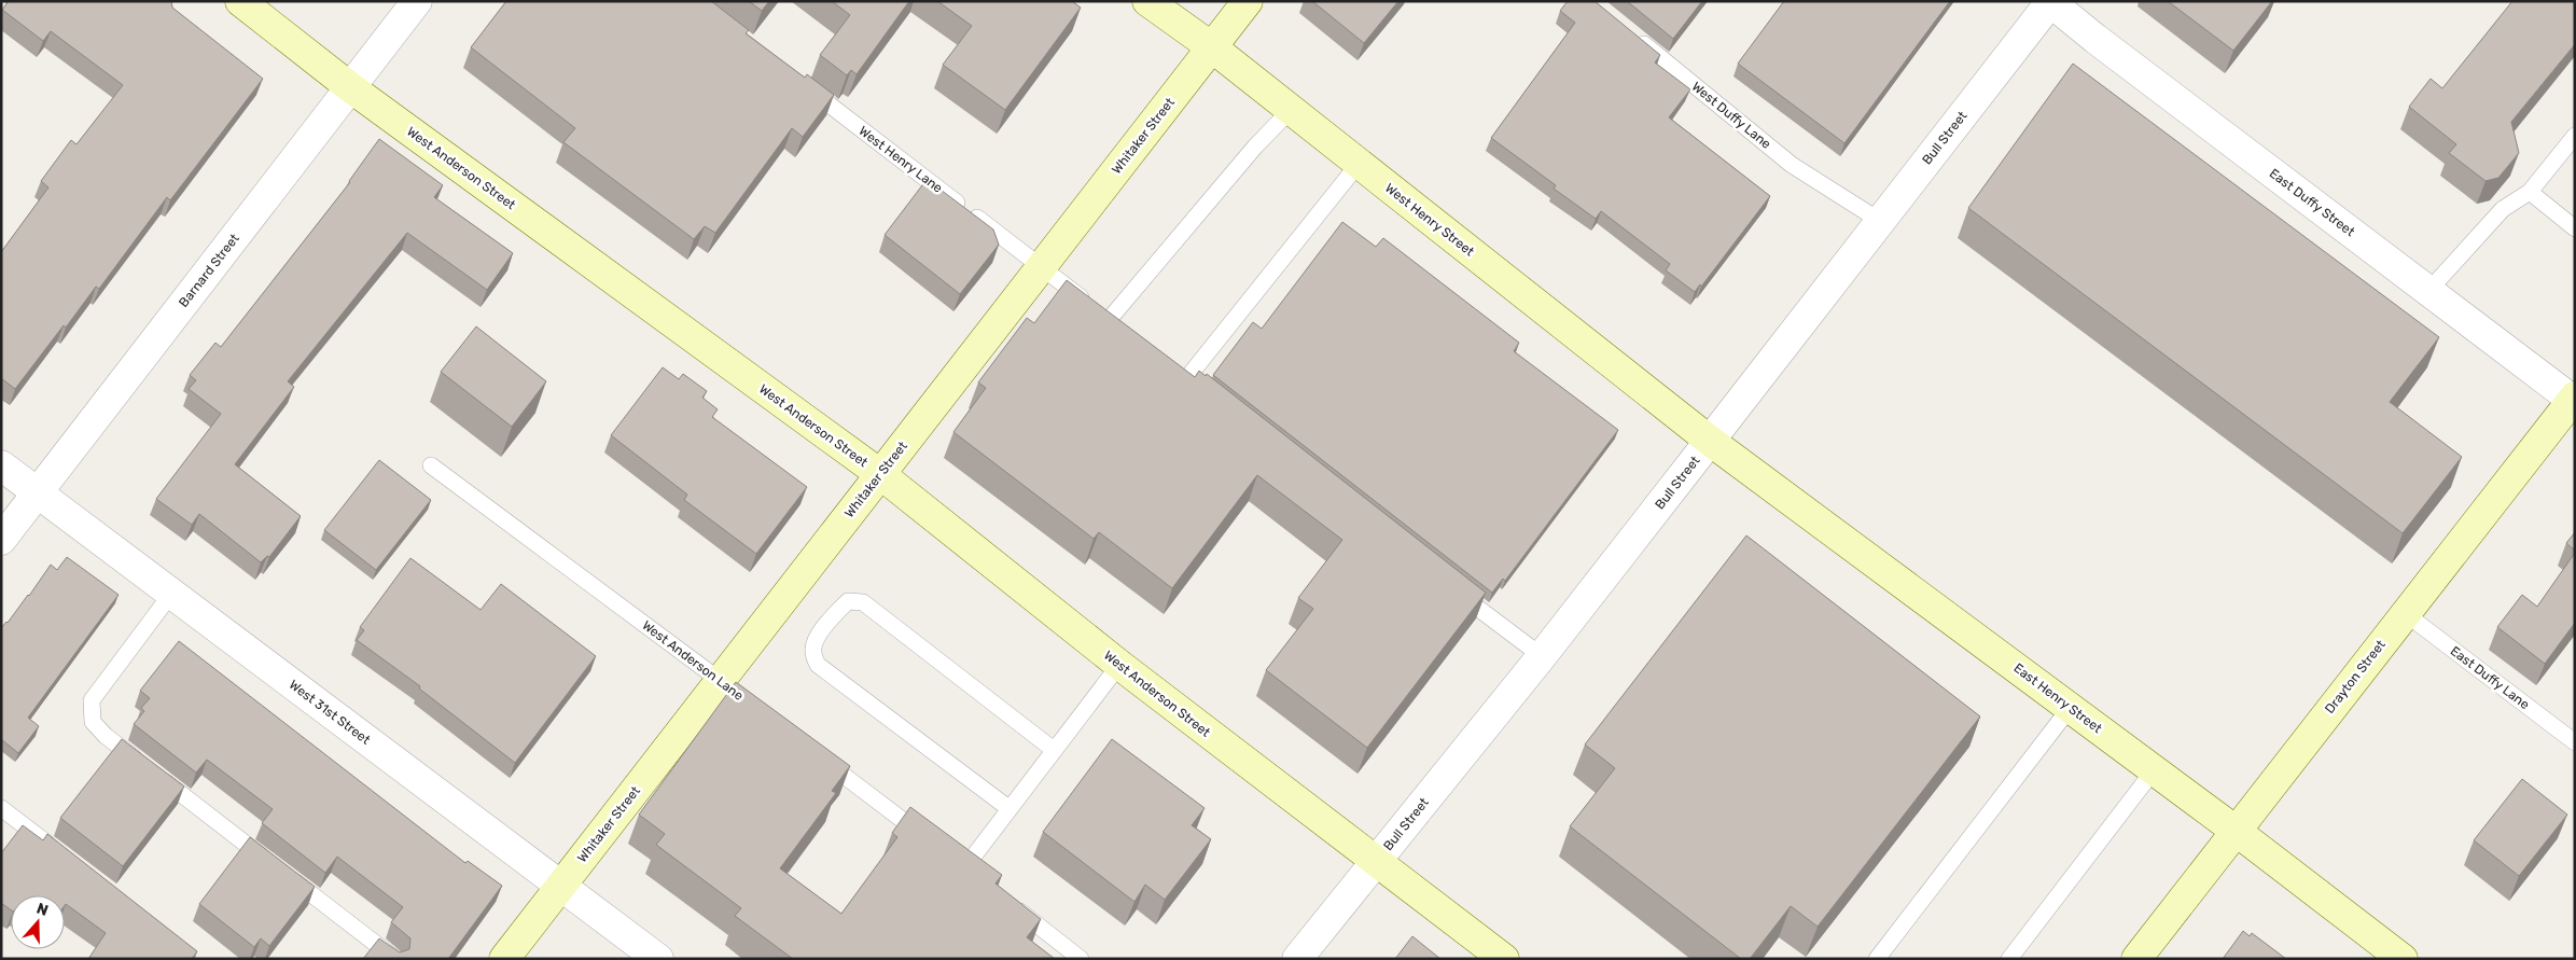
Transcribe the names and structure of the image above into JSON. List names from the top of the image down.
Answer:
{
  "streets": {
    "main road": [
      "Whitaker Street",
      "West Anderson Street",
      "West Henry Street",
      "Drayton Street",
      "East Henry Street"
    ],
    "street": [
      "Bull Street",
      "East Duffy Street",
      "Barnard Street",
      "West 31st Street"
    ],
    "lane": [
      "West Duffy Lane",
      "West Henry Lane",
      "West Anderson Lane",
      "East Duffy Lane"
    ]
  },
  "crossings": [
    ["West Duffy Lane", "Bull Street"],
    ["Whitaker Street", "West Henry Lane"],
    ["Whitaker Street", "West Anderson Street"],
    ["Whitaker Street", "West Henry Street"],
    ["Whitaker Street", "West Anderson Lane"],
    ["Whitaker Street", "West 31st Street"],
    ["Bull Street", "West Anderson Street"],
    ["Bull Street", "East Duffy Street"],
    ["Bull Street", "West Henry Street"],
    ["Bull Street", "East Henry Street"],
    ["West Anderson Street", "Barnard Street"],
    ["East Duffy Street", "Drayton Street"],
    ["West Henry Street", "East Henry Street"],
    ["Barnard Street", "West 31st Street"],
    ["Drayton Street", "East Duffy Lane"],
    ["Drayton Street", "East Henry Street"]
  ],
  "north": "top"
}
